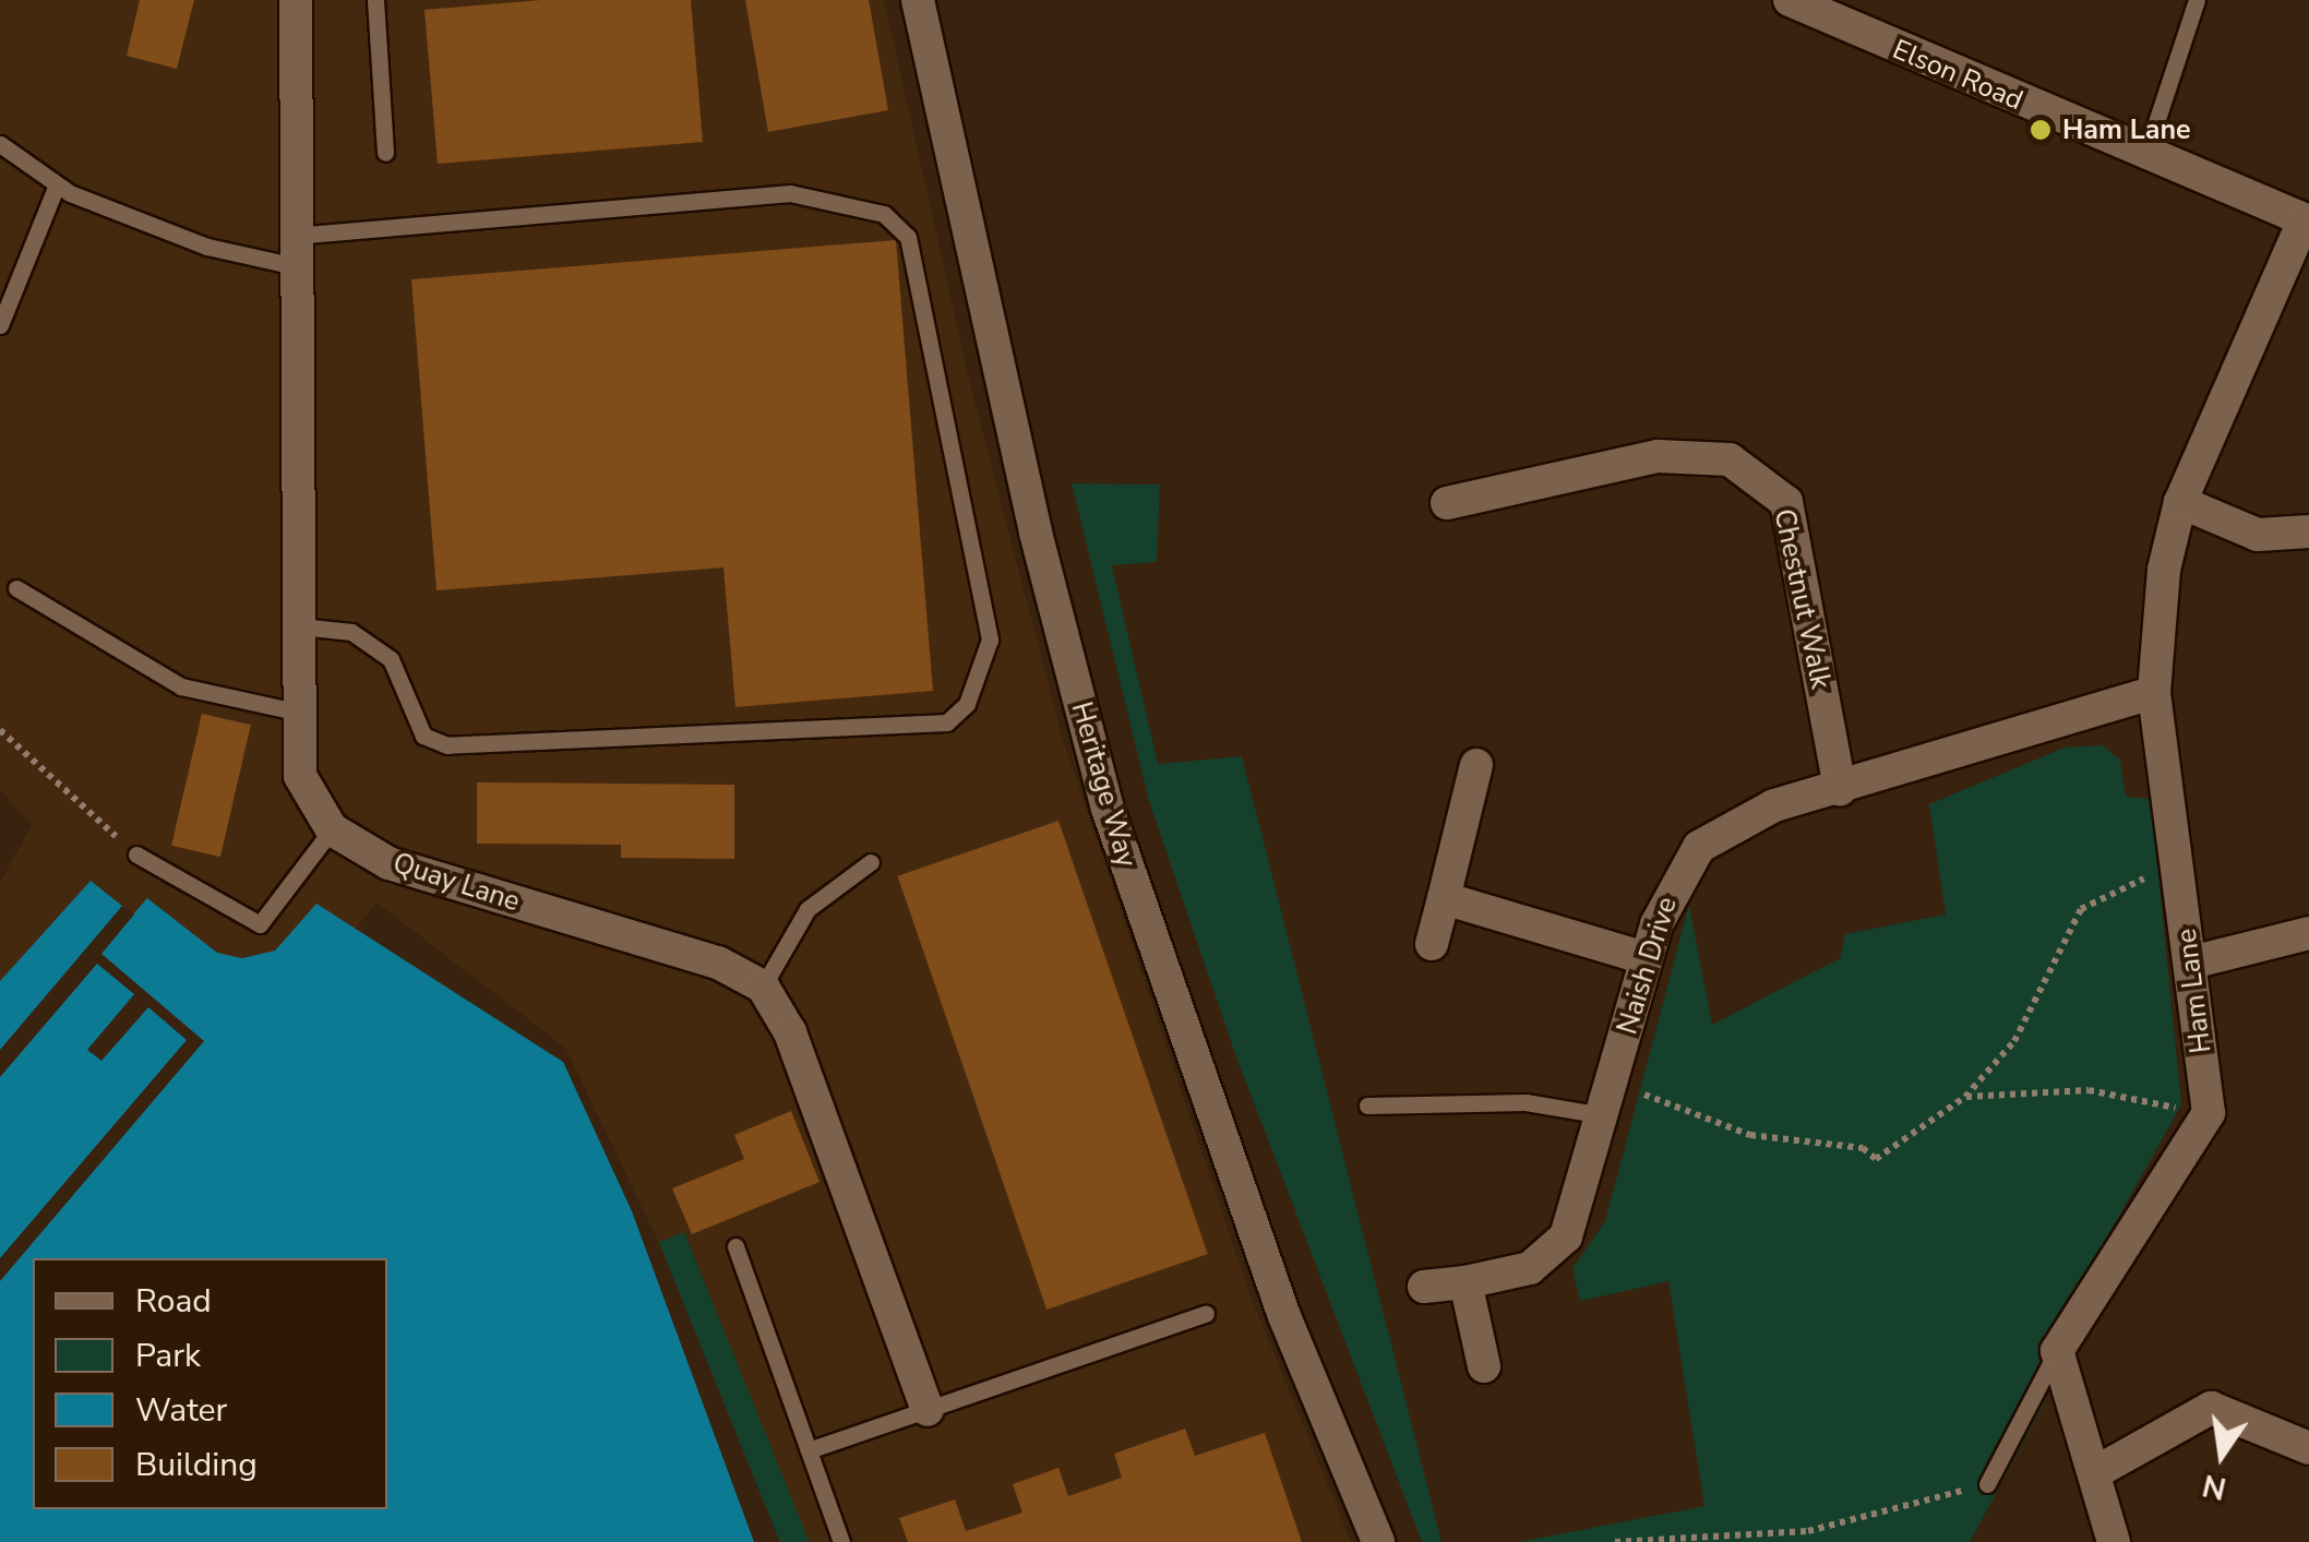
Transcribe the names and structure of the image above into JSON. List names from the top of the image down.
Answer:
{
  "streets": {
    "street": [
      "Elson Road",
      "Chestnut Walk",
      "Heritage Way",
      "Quay Lane",
      "Naish Drive",
      "Ham Lane"
    ]
  },
  "crossings": [
    ["Elson Road", "Ham Lane"],
    ["Chestnut Walk", "Naish Drive"],
    ["Naish Drive", "Ham Lane"]
  ],
  "places": ["Ham Lane"],
  "legend": [
    "Road",
    "Park",
    "Water",
    "Building"
  ],
  "north": "bottom"
}
